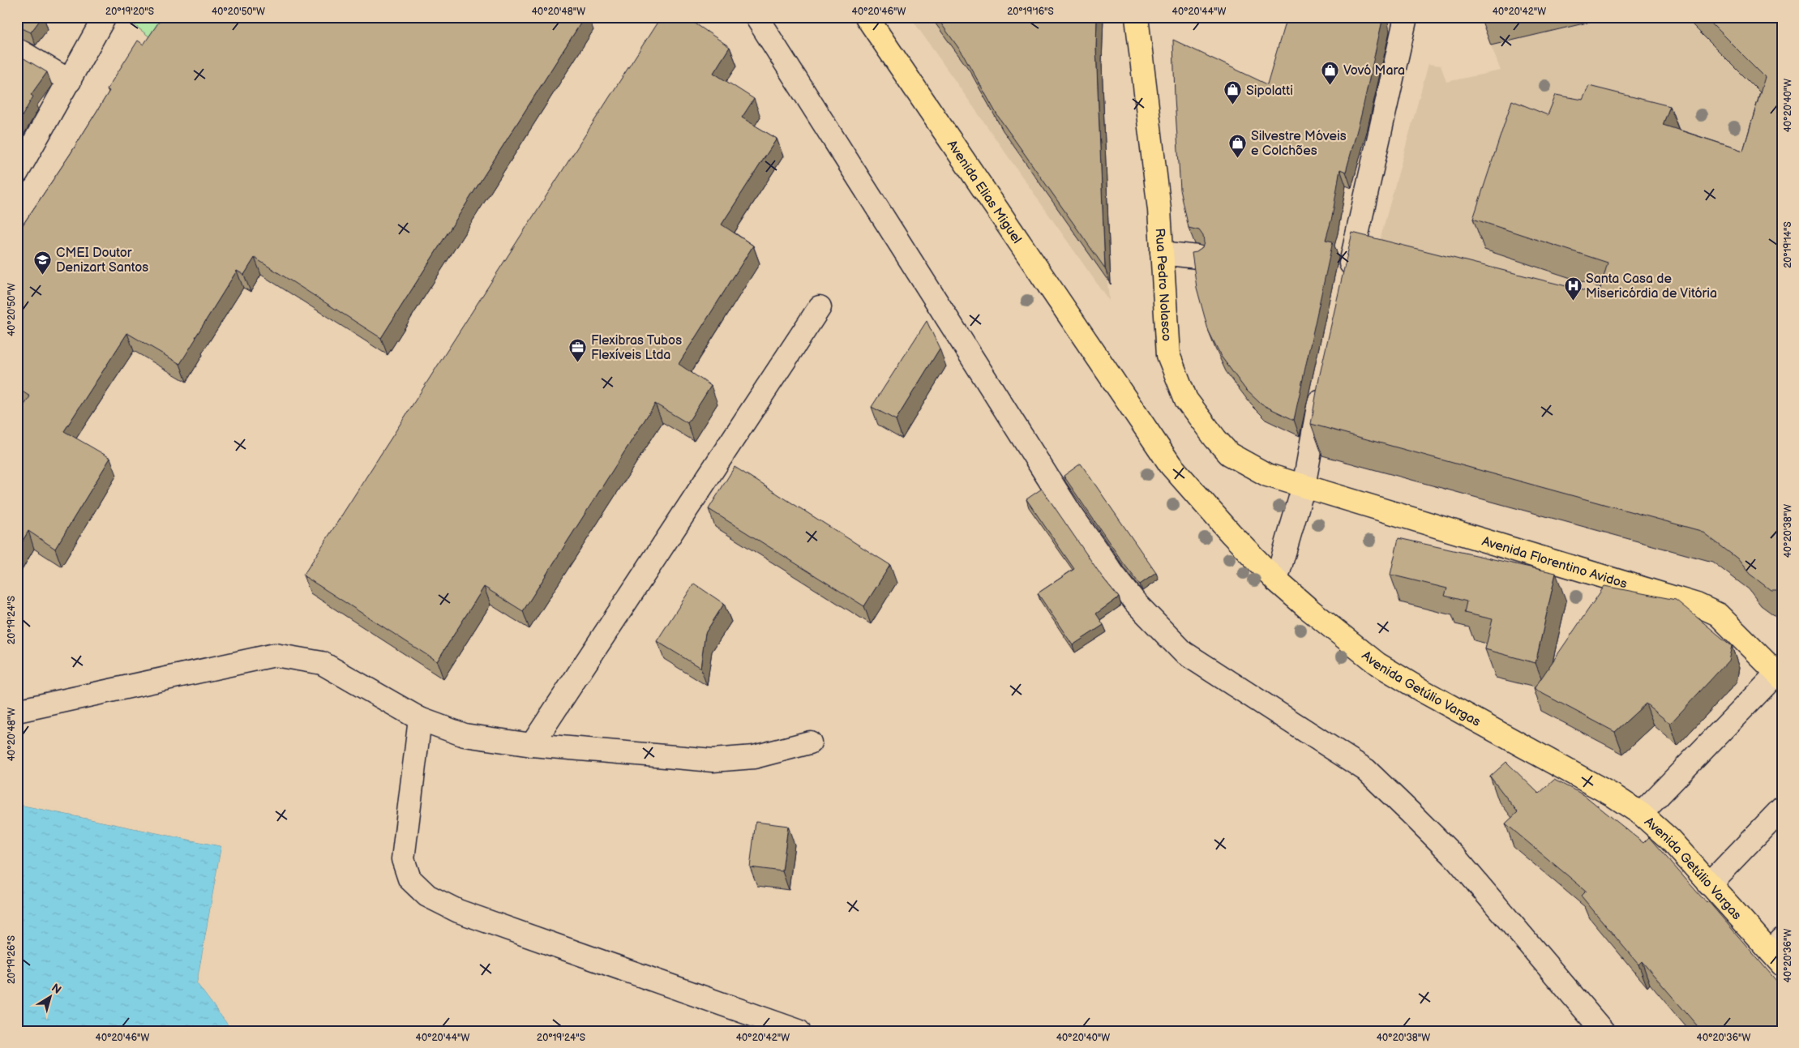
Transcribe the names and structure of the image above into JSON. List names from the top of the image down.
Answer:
{
  "streets": {
    "main road": [
      "Avenida Elias Miguel",
      "Rua Pedro Nolasco",
      "Avenida Florentino Avidos",
      "Avenida Getúlio Vargas"
    ]
  },
  "crossings": [
    ["Avenida Elias Miguel", "Avenida Getúlio Vargas"],
    ["Rua Pedro Nolasco", "Avenida Florentino Avidos"]
  ],
  "places": {
    "shop": ["Vovó Mara", "Sipolatti", "Silvestre Móveis e Colchões"],
    "school or university": ["CMEI Doutor Denizart Santos"],
    "hospital": ["Santa Casa de Misericórdia de Vitória"],
    "office": ["Flexibras Tubos Flexíveis Ltda"]
  },
  "north": "top right",
  "coordinates": [
    "20°19'20\"S",
    "40°20'50\"W",
    "40°20'48\"W",
    "40°20'46\"W",
    "20°19'16\"S",
    "40°20'44\"W",
    "40°20'42\"W",
    "40°20'40\"W",
    "20°19'14\"S",
    "40°20'38\"W",
    "20°19'24\"S",
    "40°20'36\"W",
    "20°19'26\"S"
  ]
}
